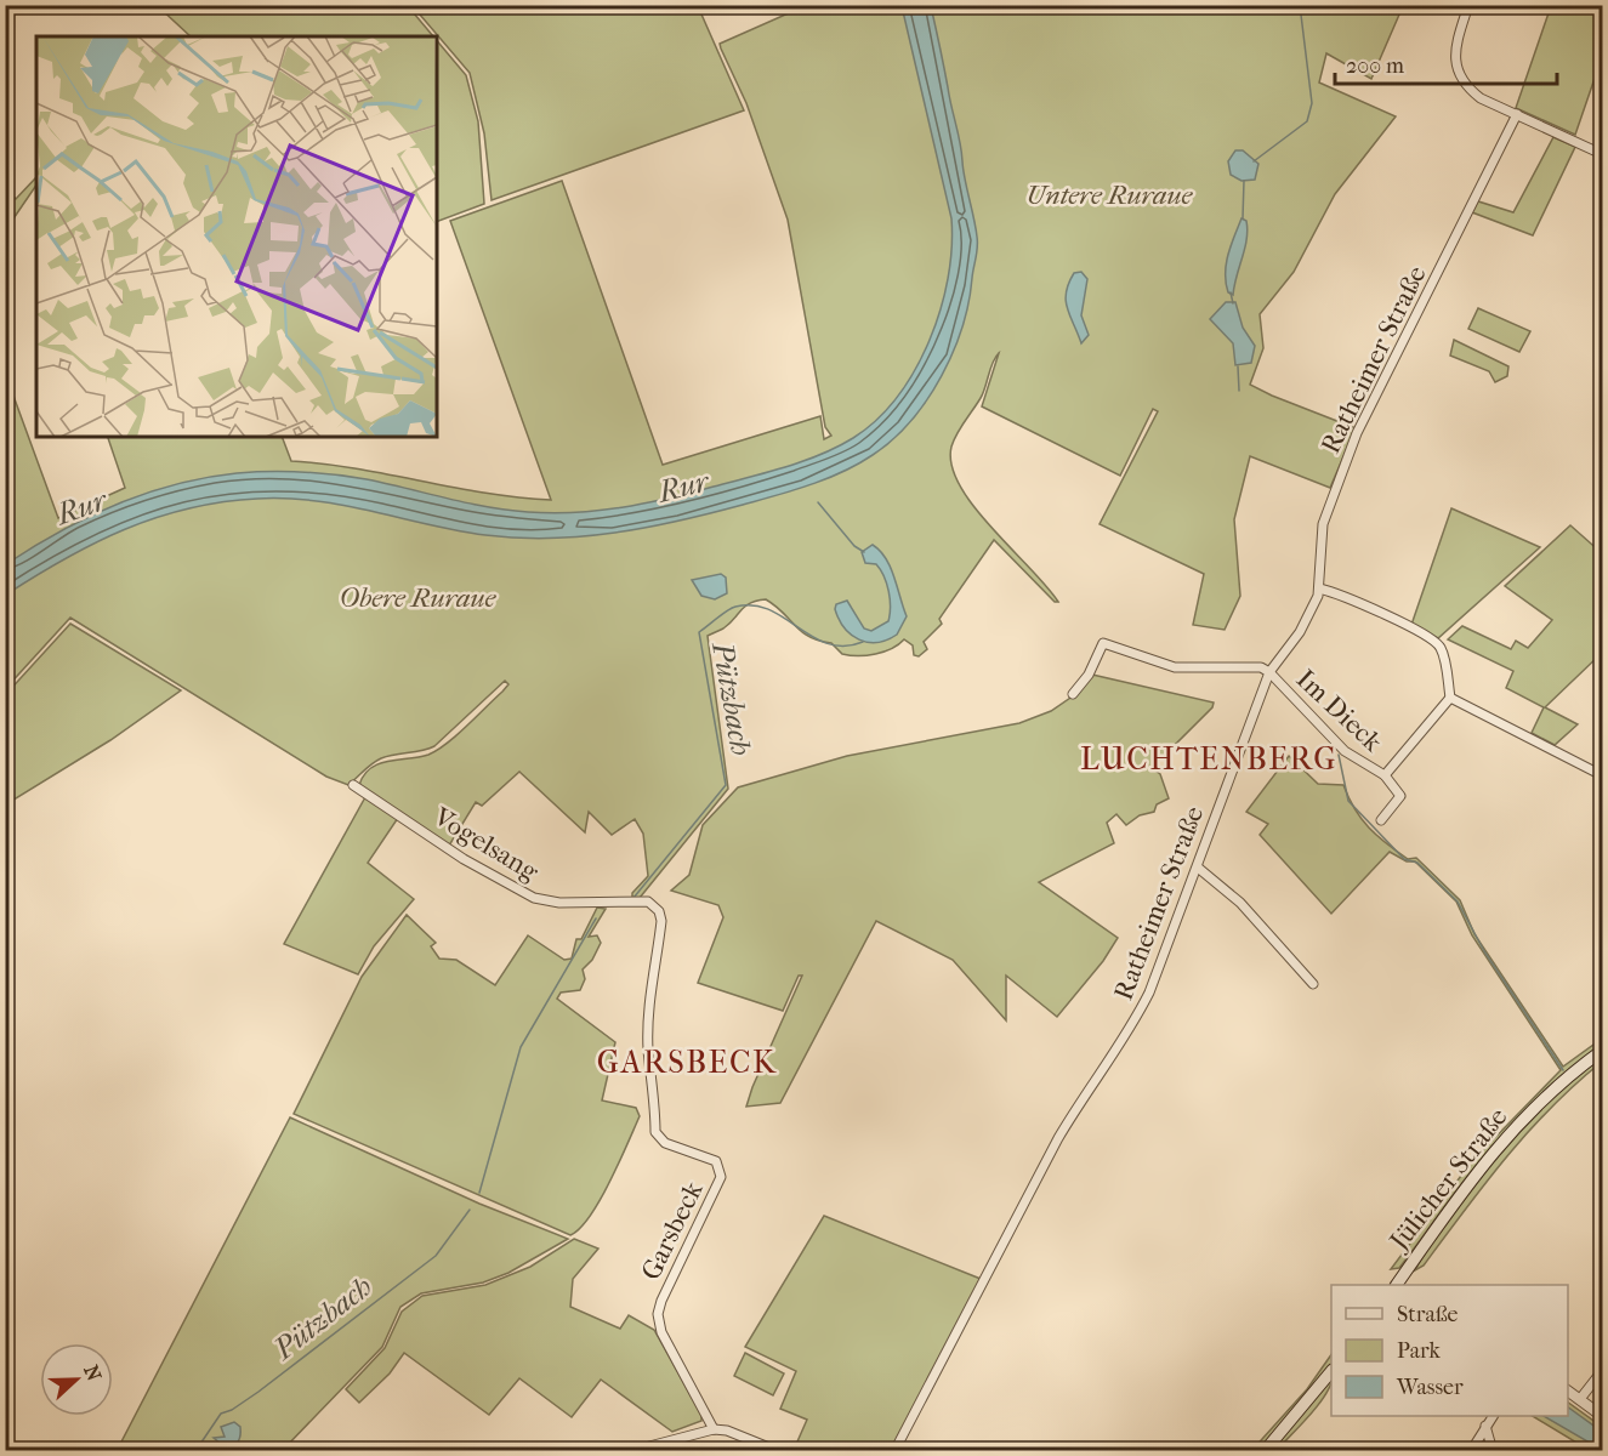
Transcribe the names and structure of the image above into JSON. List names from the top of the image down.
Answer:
{
  "streets": {
    "main road": ["Jülicher Straße"],
    "street": [
      "Ratheimer Straße",
      "Im Dieck",
      "Vogelsang",
      "Garsbeck"
    ]
  },
  "crossings": [
    ["Ratheimer Straße", "Im Dieck"],
    ["Vogelsang", "Garsbeck"]
  ],
  "districts": ["LUCHTENBERG", "GARSBECK"],
  "water": ["Rur", "Pützbach"],
  "parks": ["Untere Ruraue", "Obere Ruraue"],
  "legend": ["Straße", "Park", "Wasser"],
  "scale_bar": "200 m",
  "north": "right"
}
